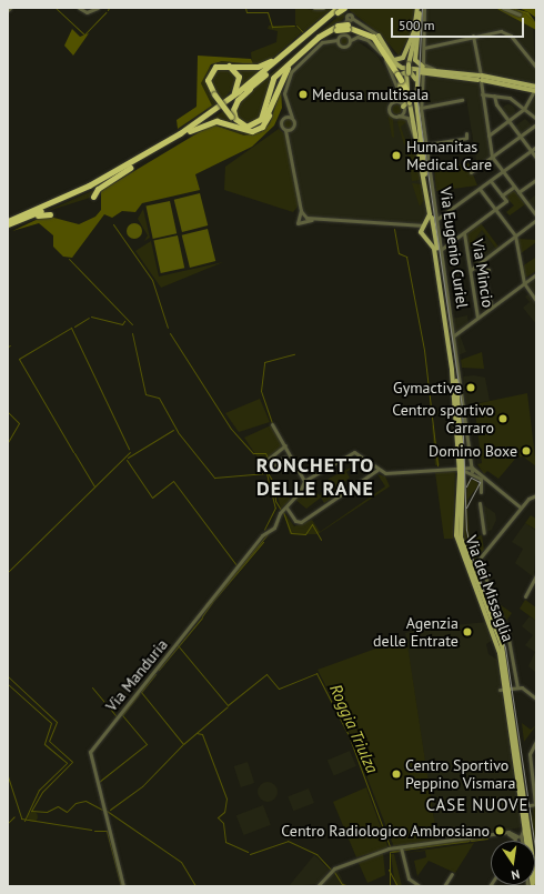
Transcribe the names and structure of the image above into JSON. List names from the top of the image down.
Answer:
{
  "streets": {
    "main road": ["Via Eugenio Curiel", "Via dei Missaglia"],
    "street": ["Via Mincio", "Via Manduria"]
  },
  "crossings": [
    ["Via Eugenio Curiel", "Via dei Missaglia"]
  ],
  "districts": ["RONCHETTO DELLE RANE", "CASE NUOVE"],
  "water": ["Roggia Triulza"],
  "places": [
    "Medusa multisala",
    "Humanitas Medical Care",
    "Gymactive",
    "Centro sportivo Carraro",
    "Domino Boxe",
    "Agenzia delle Entrate",
    "Centro Sportivo Peppino Vismara",
    "Centro Radiologico Ambrosiano"
  ],
  "scale_bar": "500 m",
  "north": "bottom"
}
